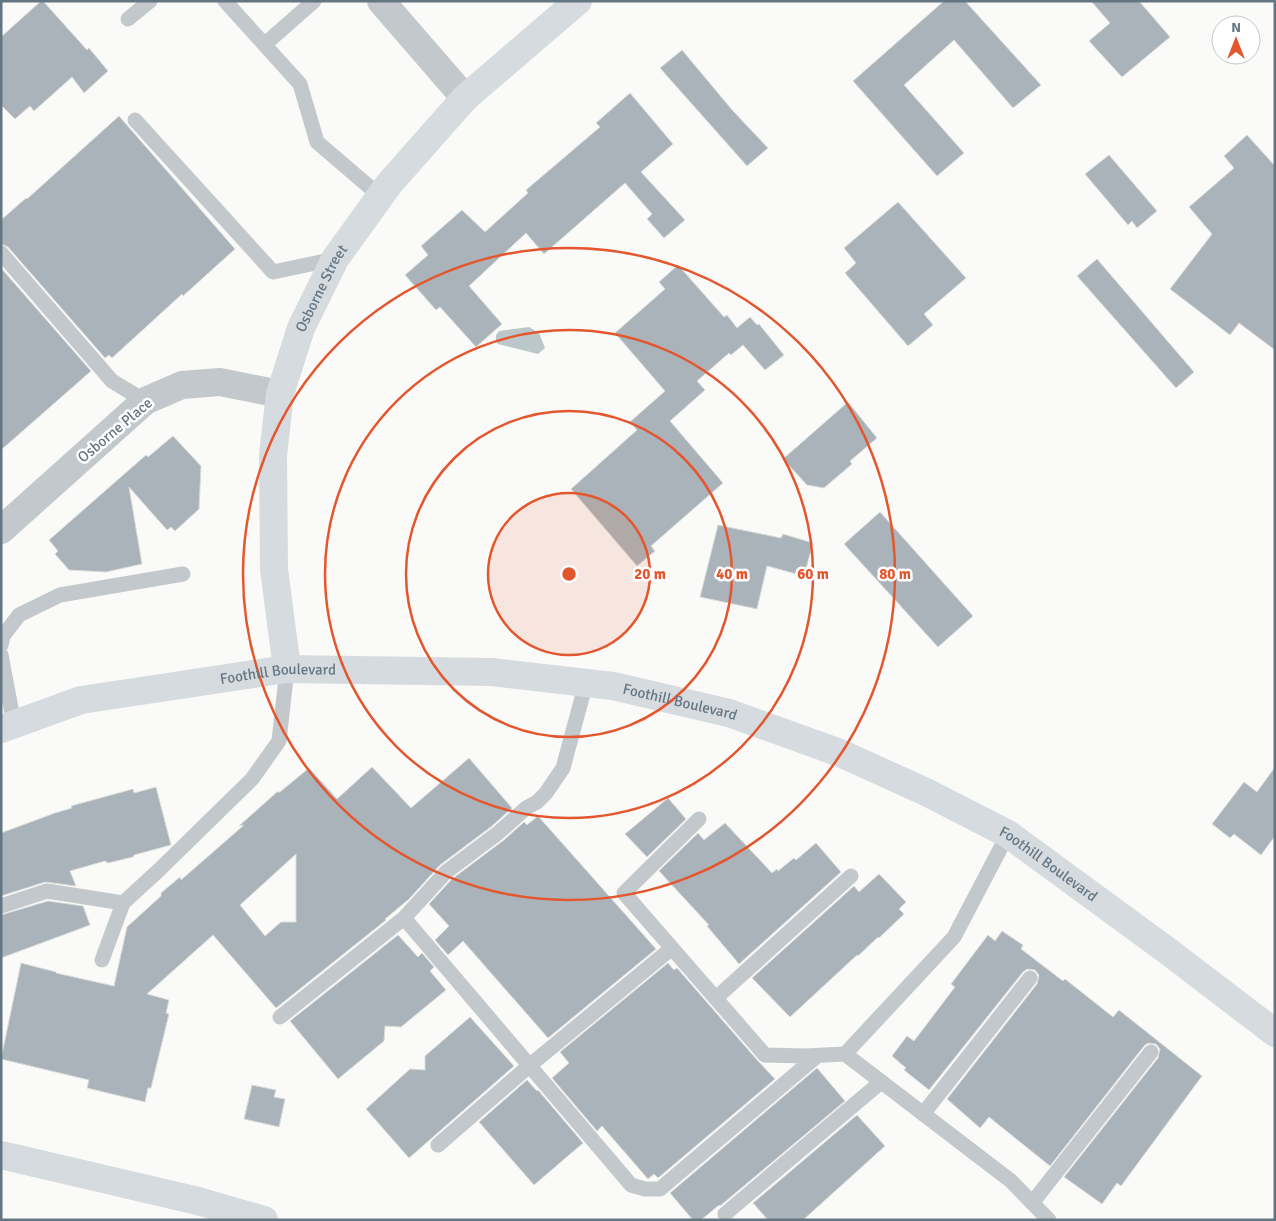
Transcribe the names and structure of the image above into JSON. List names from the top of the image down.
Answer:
{
  "streets": {
    "main road": ["Osborne Street", "Foothill Boulevard"],
    "street": ["Osborne Place"]
  },
  "crossings": [
    ["Osborne Street", "Osborne Place"],
    ["Osborne Street", "Foothill Boulevard"]
  ],
  "north": "top",
  "rings": [
    "20 m",
    "40 m",
    "60 m",
    "80 m"
  ]
}
